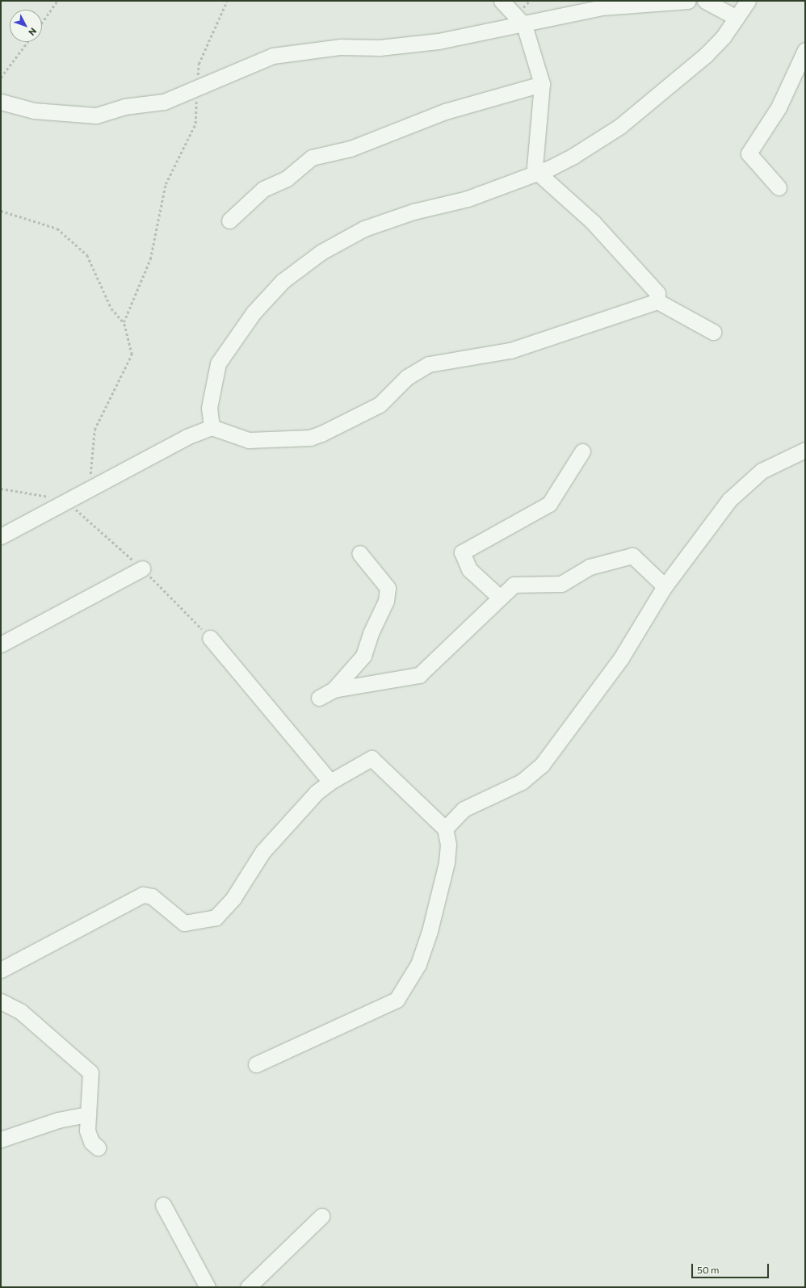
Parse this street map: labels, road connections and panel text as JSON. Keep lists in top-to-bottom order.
{
  "scale_bar": "50 m",
  "north": "bottom right"
}
